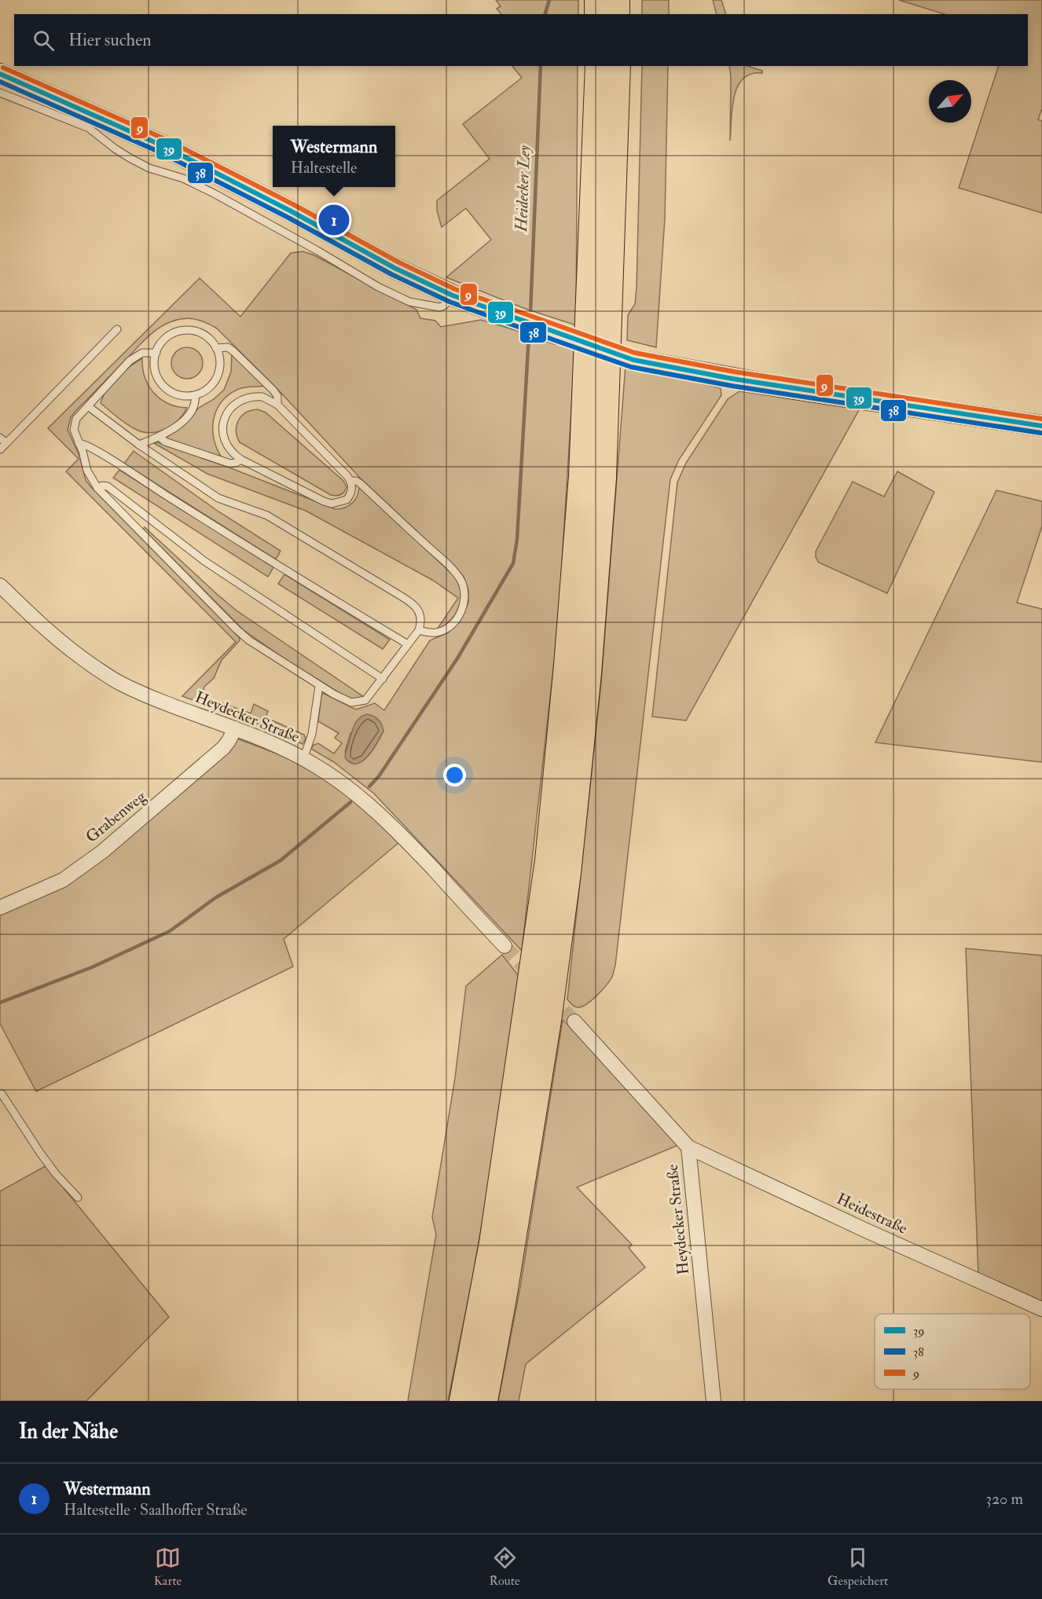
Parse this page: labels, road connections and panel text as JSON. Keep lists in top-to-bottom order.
{
  "streets": {
    "street": ["Heydecker Straße", "Grabenweg", "Heidestraße"]
  },
  "crossings": [
    ["Heydecker Straße", "Grabenweg"],
    ["Heydecker Straße", "Heidestraße"]
  ],
  "water": ["Heidecker Ley"],
  "lines": ["transit line 9", "transit line 39", "transit line 38"],
  "legend": ["39", "38", "9"],
  "north": "top right",
  "page": {
    "search": "Hier suchen",
    "popup": ["Westermann", "Haltestelle"],
    "pins": "1",
    "heading": "In der Nähe",
    "list": [
      {
        "mark": "1",
        "name": "Westermann",
        "note": "Haltestelle · Saalhoffer Straße",
        "value": "320 m"
      }
    ],
    "nav": ["Karte", "Route", "Gespeichert"]
  }
}
